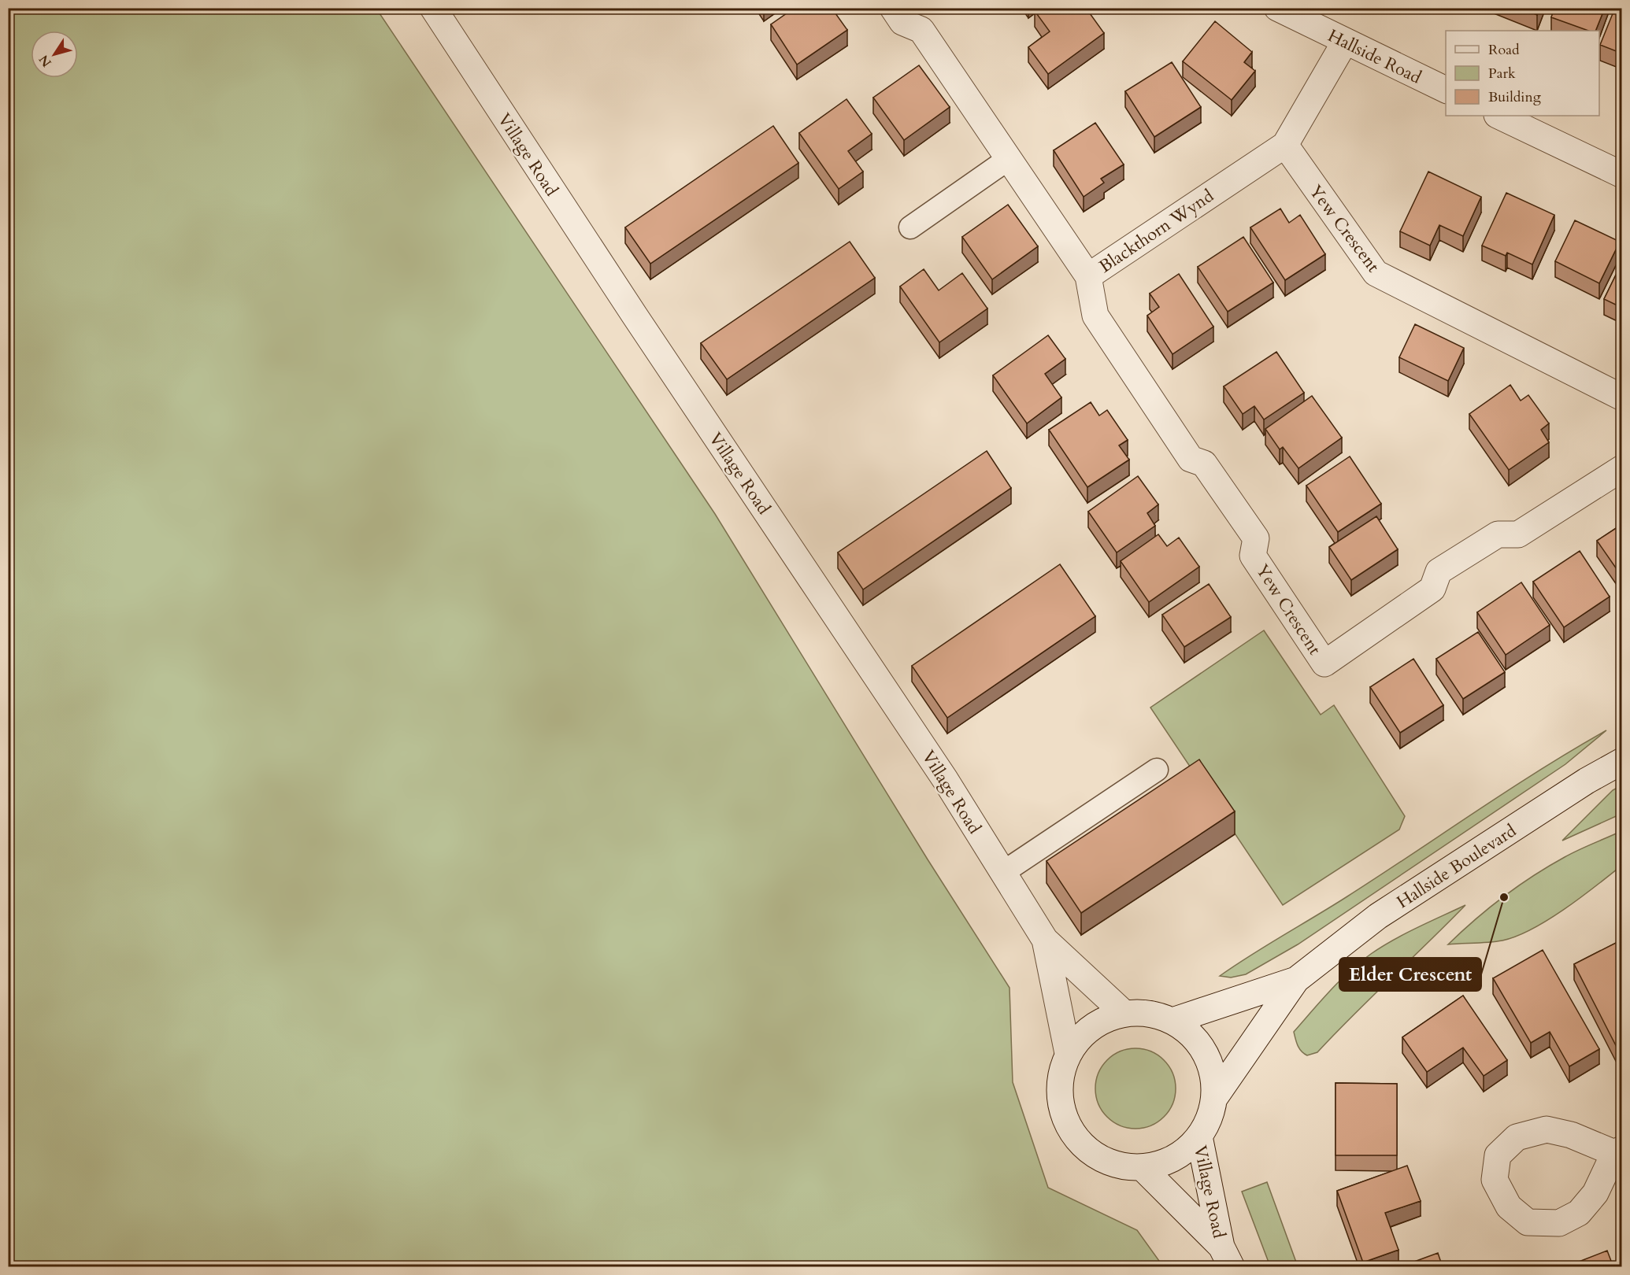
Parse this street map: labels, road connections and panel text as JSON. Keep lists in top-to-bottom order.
{
  "streets": {
    "street": [
      "Hallside Road",
      "Village Road",
      "Yew Crescent",
      "Blackthorn Wynd",
      "Hallside Boulevard"
    ]
  },
  "crossings": [
    ["Hallside Road", "Blackthorn Wynd"],
    ["Village Road", "Hallside Boulevard"],
    ["Yew Crescent", "Blackthorn Wynd"]
  ],
  "places": ["Elder Crescent"],
  "legend": ["Road", "Park", "Building"],
  "north": "bottom left"
}
